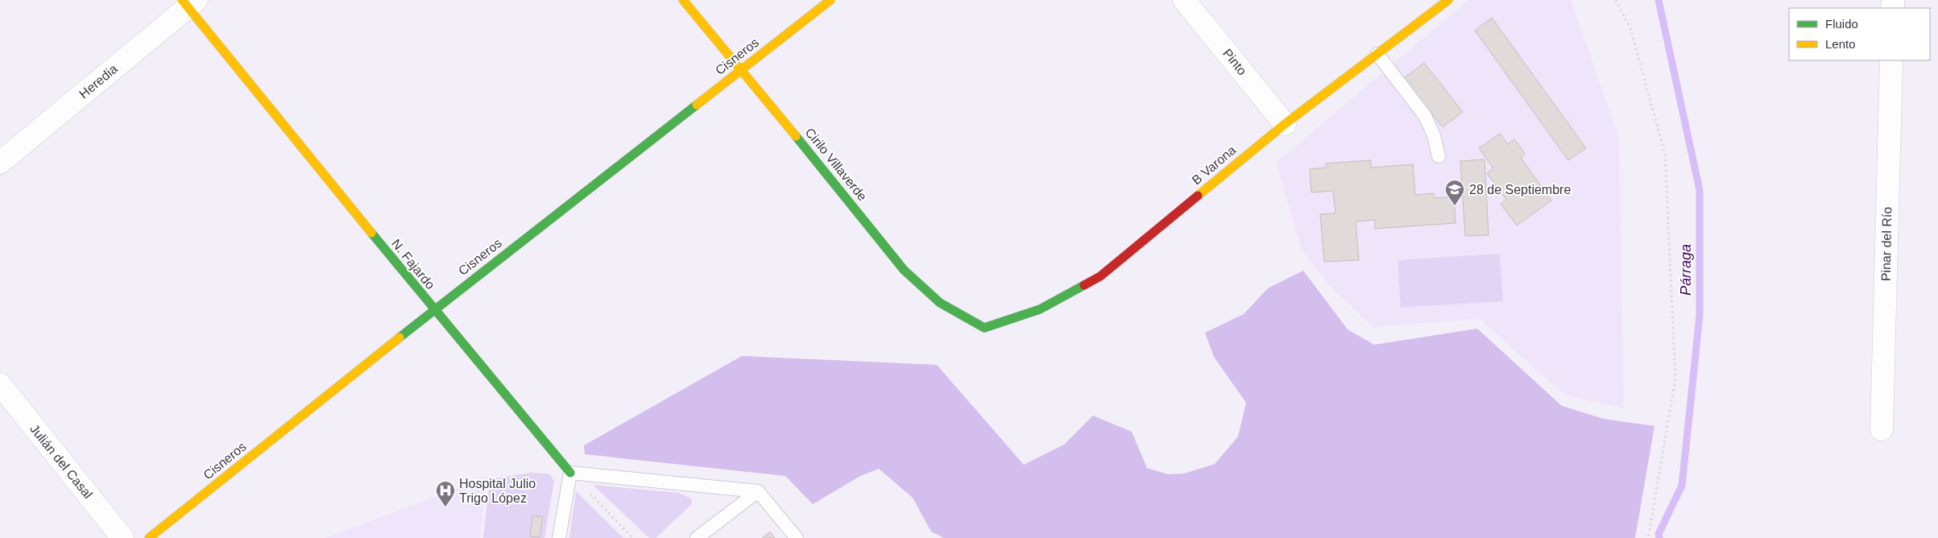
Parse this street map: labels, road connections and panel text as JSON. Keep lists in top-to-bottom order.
{
  "streets": {
    "street": [
      "Cisneros",
      "Pinto",
      "Heredia",
      "Cirilo Villaverde",
      "B Varona",
      "Pinar del Río",
      "N. Fajardo",
      "Julián del Casal"
    ]
  },
  "crossings": [
    ["Cisneros", "Cirilo Villaverde"],
    ["Cisneros", "N. Fajardo"],
    ["Pinto", "B Varona"],
    ["Heredia", "N. Fajardo"],
    ["Cirilo Villaverde", "B Varona"]
  ],
  "water": ["Párraga"],
  "places": {
    "school or university": ["28 de Septiembre"],
    "hospital": ["Hospital Julio Trigo López"]
  },
  "legend": ["Fluido", "Lento"]
}
